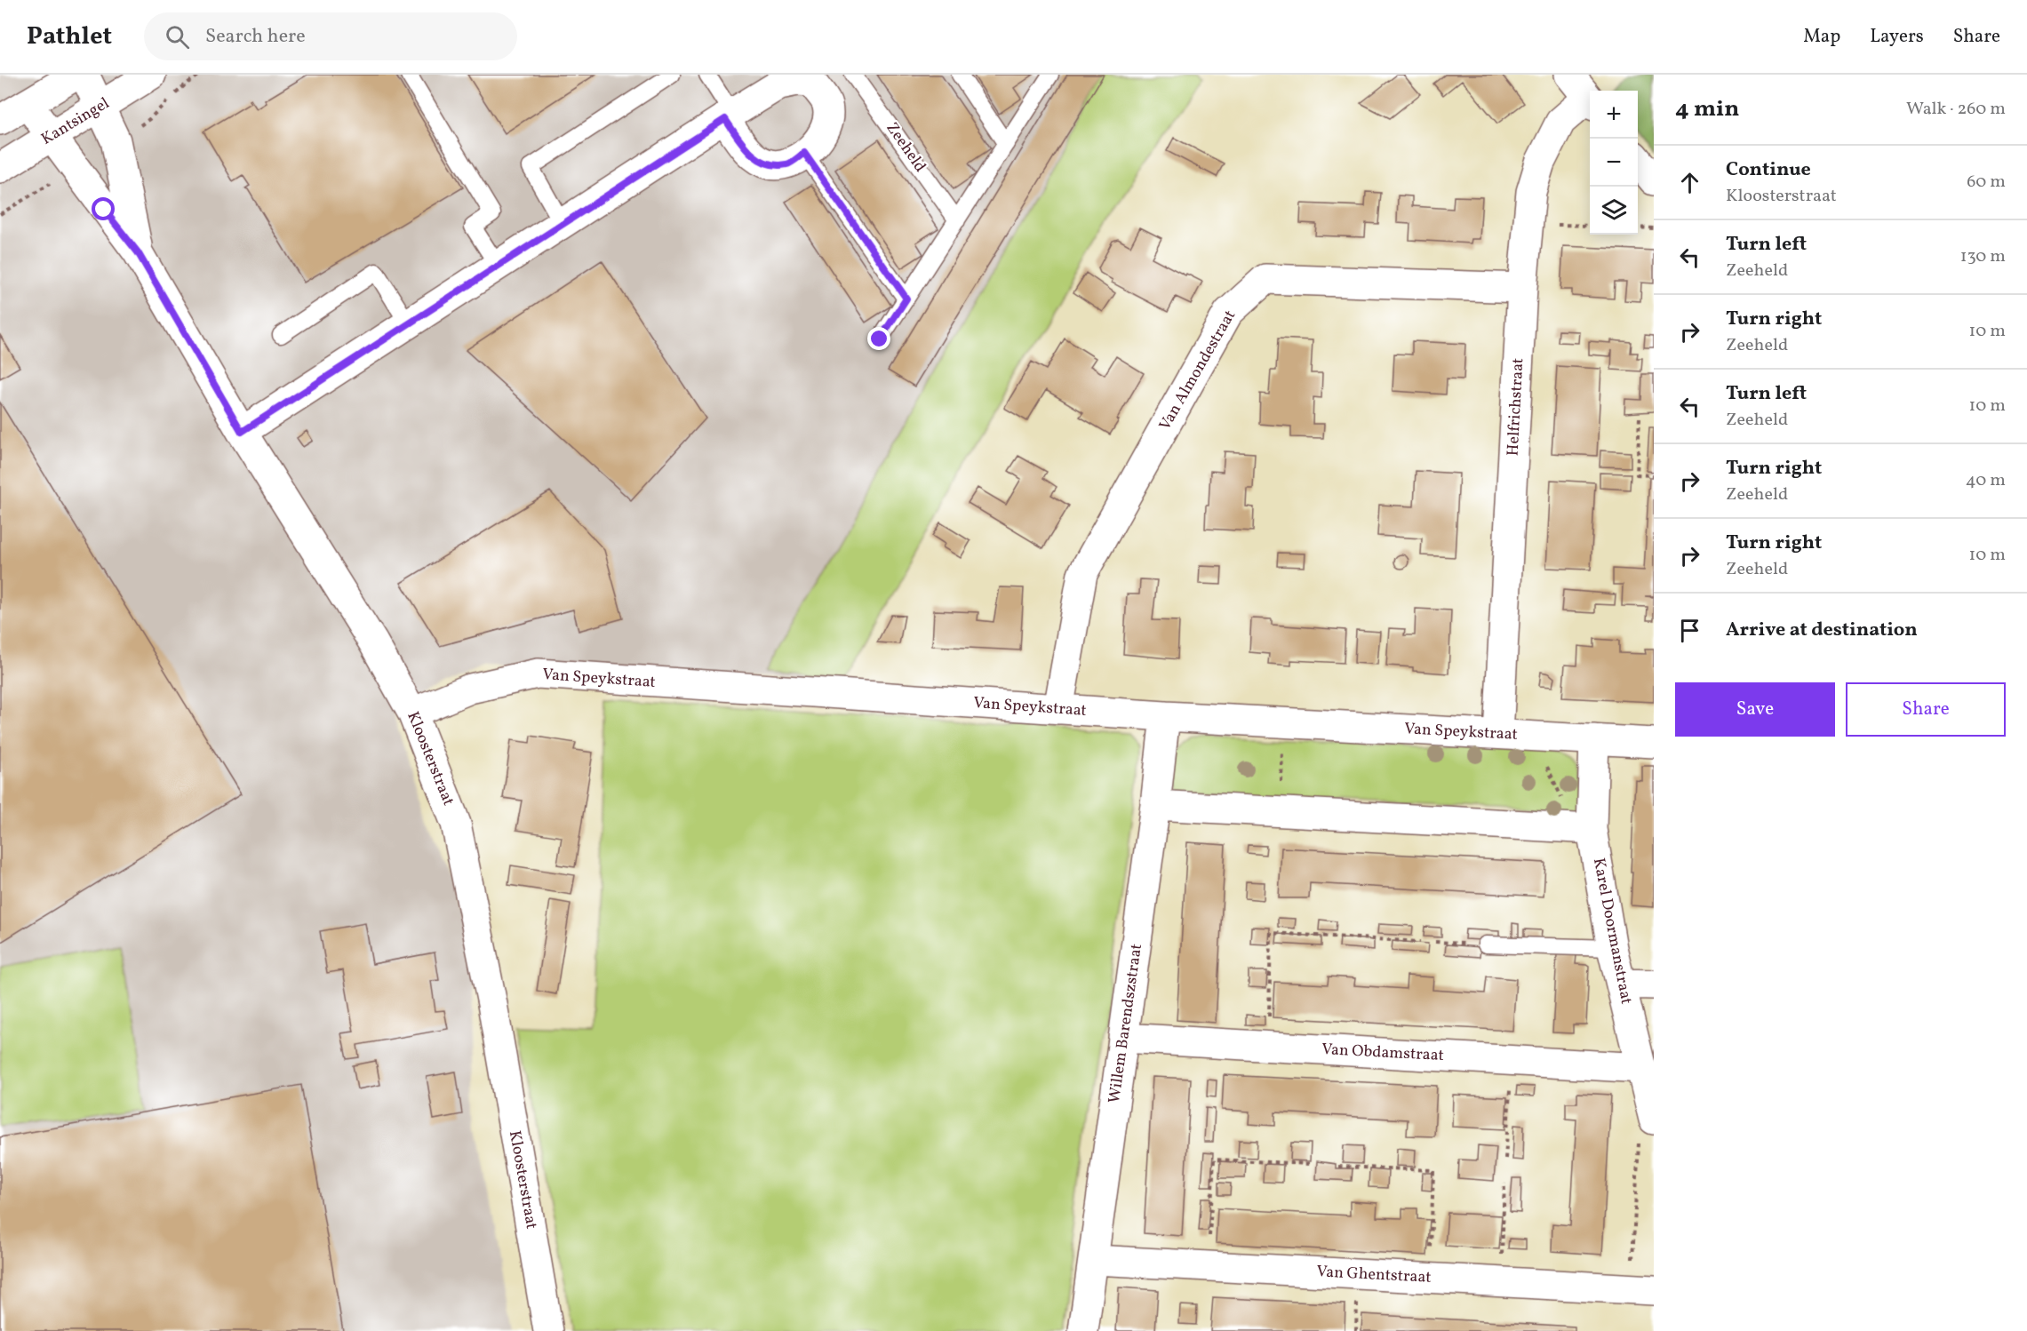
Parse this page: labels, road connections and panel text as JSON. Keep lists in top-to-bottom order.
{
  "streets": {
    "street": [
      "Kantsingel",
      "Van Almondestraat",
      "Helfrichstraat",
      "Van Speykstraat",
      "Kloosterstraat",
      "Karel Doormanstraat",
      "Willem Barendszstraat",
      "Van Obdamstraat",
      "Van Ghentstraat"
    ],
    "lane": ["Zeeheld"]
  },
  "crossings": [
    ["Kantsingel", "Kloosterstraat"],
    ["Van Almondestraat", "Helfrichstraat"],
    ["Van Almondestraat", "Van Speykstraat"],
    ["Helfrichstraat", "Van Speykstraat"],
    ["Van Speykstraat", "Kloosterstraat"],
    ["Van Speykstraat", "Karel Doormanstraat"],
    ["Van Speykstraat", "Willem Barendszstraat"],
    ["Karel Doormanstraat", "Van Obdamstraat"],
    ["Willem Barendszstraat", "Van Obdamstraat"],
    ["Willem Barendszstraat", "Van Ghentstraat"]
  ],
  "page": {
    "header": "Pathlet",
    "search": "Search here",
    "nav": ["Map", "Layers", "Share"],
    "heading": ["4 min", "Walk · 260 m"],
    "map_buttons": ["+", "−"],
    "list": [
      ["Continue", "Kloosterstraat", "60 m"],
      ["Turn left", "Zeeheld", "130 m"],
      ["Turn right", "Zeeheld", "10 m"],
      ["Turn left", "Zeeheld", "10 m"],
      ["Turn right", "Zeeheld", "40 m"],
      ["Turn right", "Zeeheld", "10 m"],
      "Arrive at destination"
    ],
    "buttons": ["Save", "Share"]
  }
}
